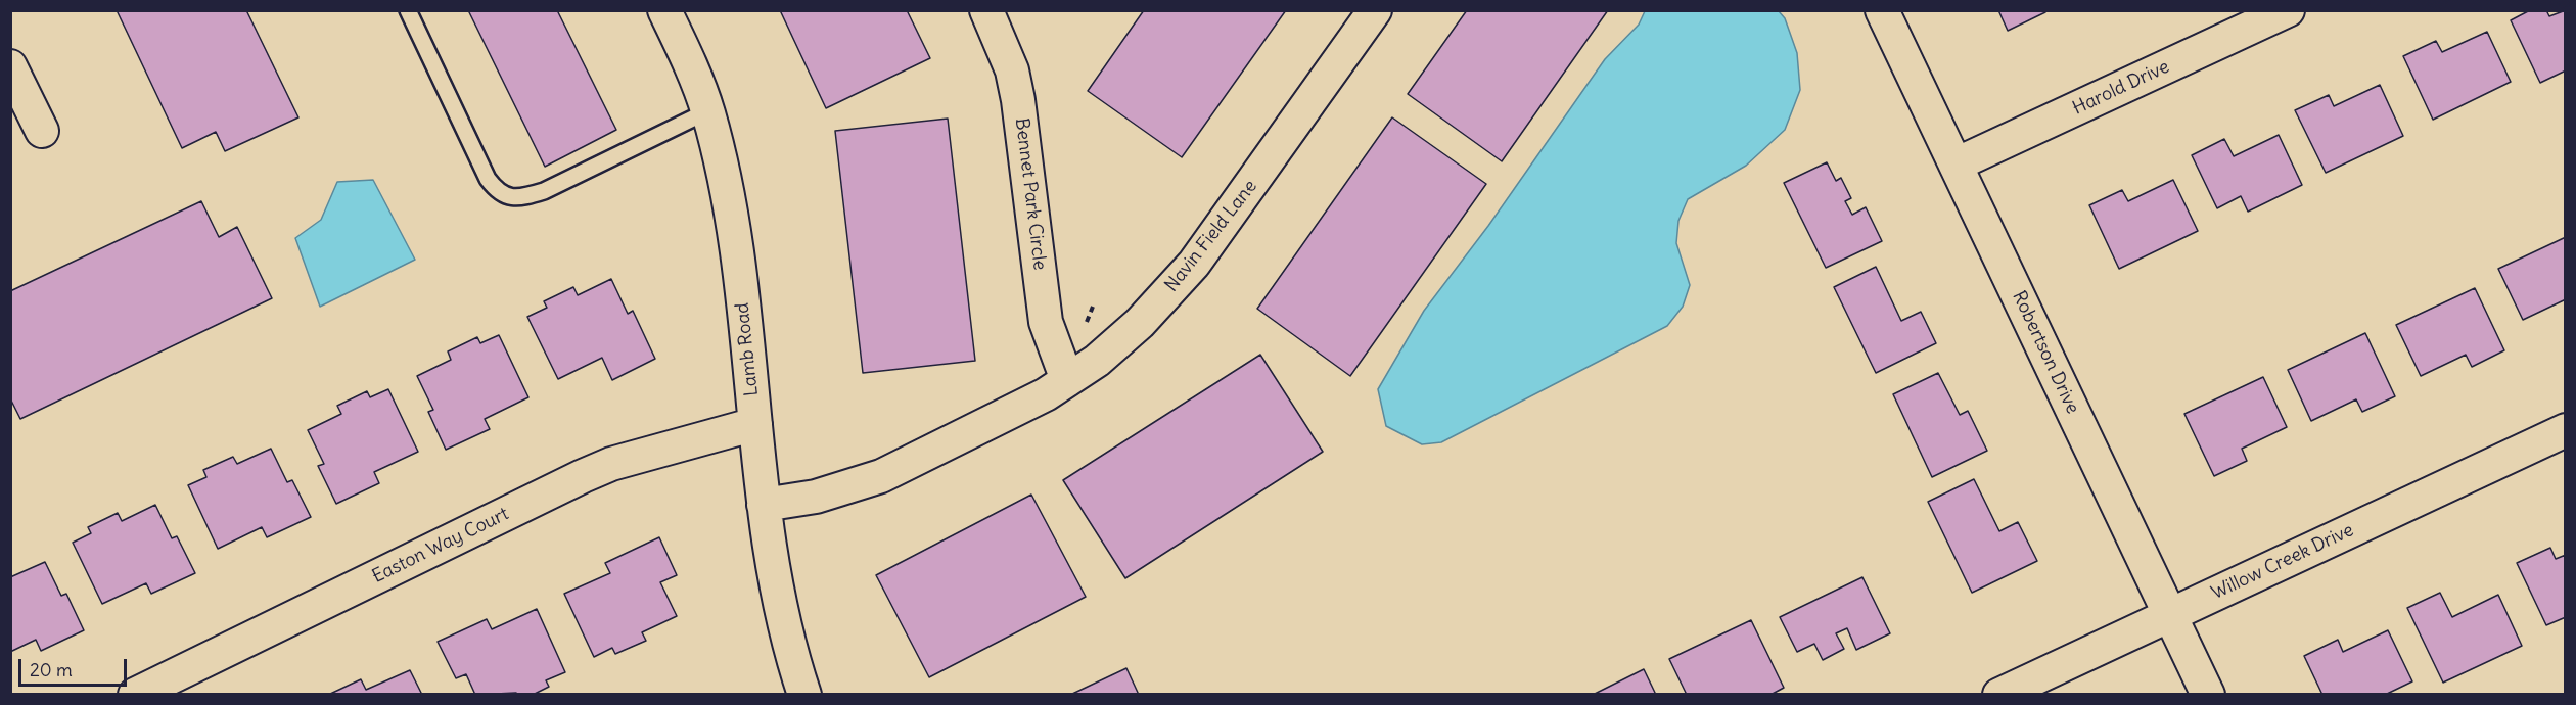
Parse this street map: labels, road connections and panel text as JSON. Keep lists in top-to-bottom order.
{
  "streets": {
    "street": [
      "Harold Drive",
      "Bennet Park Circle",
      "Navin Field Lane",
      "Lamb Road",
      "Robertson Drive",
      "Easton Way Court",
      "Willow Creek Drive"
    ]
  },
  "crossings": [
    ["Harold Drive", "Robertson Drive"],
    ["Bennet Park Circle", "Navin Field Lane"],
    ["Navin Field Lane", "Lamb Road"],
    ["Lamb Road", "Easton Way Court"],
    ["Robertson Drive", "Willow Creek Drive"]
  ],
  "scale_bar": "20 m"
}
